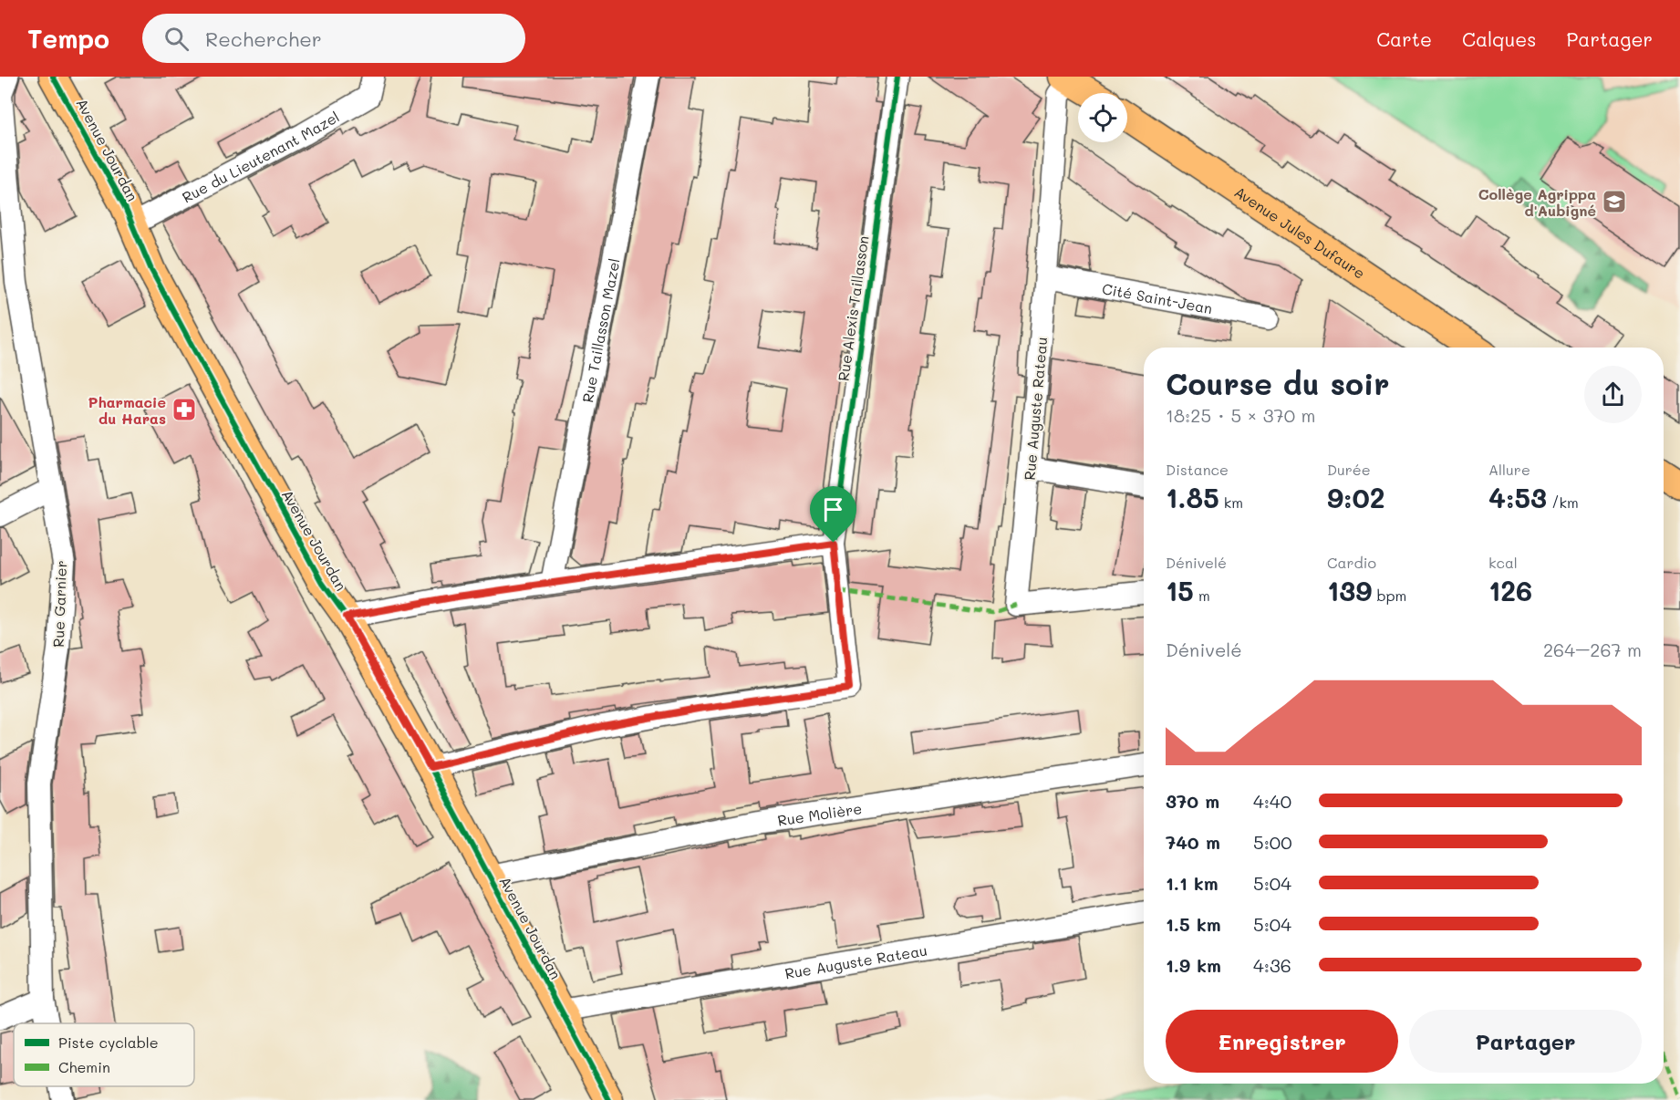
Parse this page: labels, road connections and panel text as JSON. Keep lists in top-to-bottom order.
{
  "streets": {
    "main road": ["Avenue Jourdan", "Avenue Jules Dufaure"],
    "street": [
      "Rue du Lieutenant Mazel",
      "Cité Saint-Jean",
      "Rue Alexis Taillasson",
      "Rue Taillasson Mazel",
      "Rue Auguste Rateau",
      "Rue Garnier",
      "Rue Molière"
    ]
  },
  "crossings": [
    ["Avenue Jourdan", "Rue du Lieutenant Mazel"],
    ["Avenue Jourdan", "Rue Alexis Taillasson"],
    ["Avenue Jourdan", "Rue Auguste Rateau"],
    ["Avenue Jourdan", "Rue Molière"],
    ["Cité Saint-Jean", "Rue Auguste Rateau"]
  ],
  "places": {
    "school or university": ["Collège Agrippa d'Aubigné"],
    "pharmacy": ["Pharmacie du Haras"]
  },
  "legend": ["Piste cyclable", "Chemin"],
  "page": {
    "header": "Tempo",
    "search": "Rechercher",
    "nav": ["Carte", "Calques", "Partager"],
    "heading": ["Course du soir", "18:25 · 5 × 370 m"],
    "stats": [
      ["Distance", "1.85 km"],
      ["Durée", "9:02"],
      ["Allure", "4:53 /km"],
      ["Dénivelé", "15 m"],
      ["Cardio", "139 bpm"],
      ["kcal", "126"]
    ],
    "chart": ["Dénivelé", "264–267 m"],
    "list": [
      {
        "name": "370 m",
        "note": "4:40"
      },
      {
        "name": "740 m",
        "note": "5:00"
      },
      {
        "name": "1.1 km",
        "note": "5:04"
      },
      {
        "name": "1.5 km",
        "note": "5:04"
      },
      {
        "name": "1.9 km",
        "note": "4:36"
      }
    ],
    "buttons": ["Enregistrer", "Partager"]
  }
}
